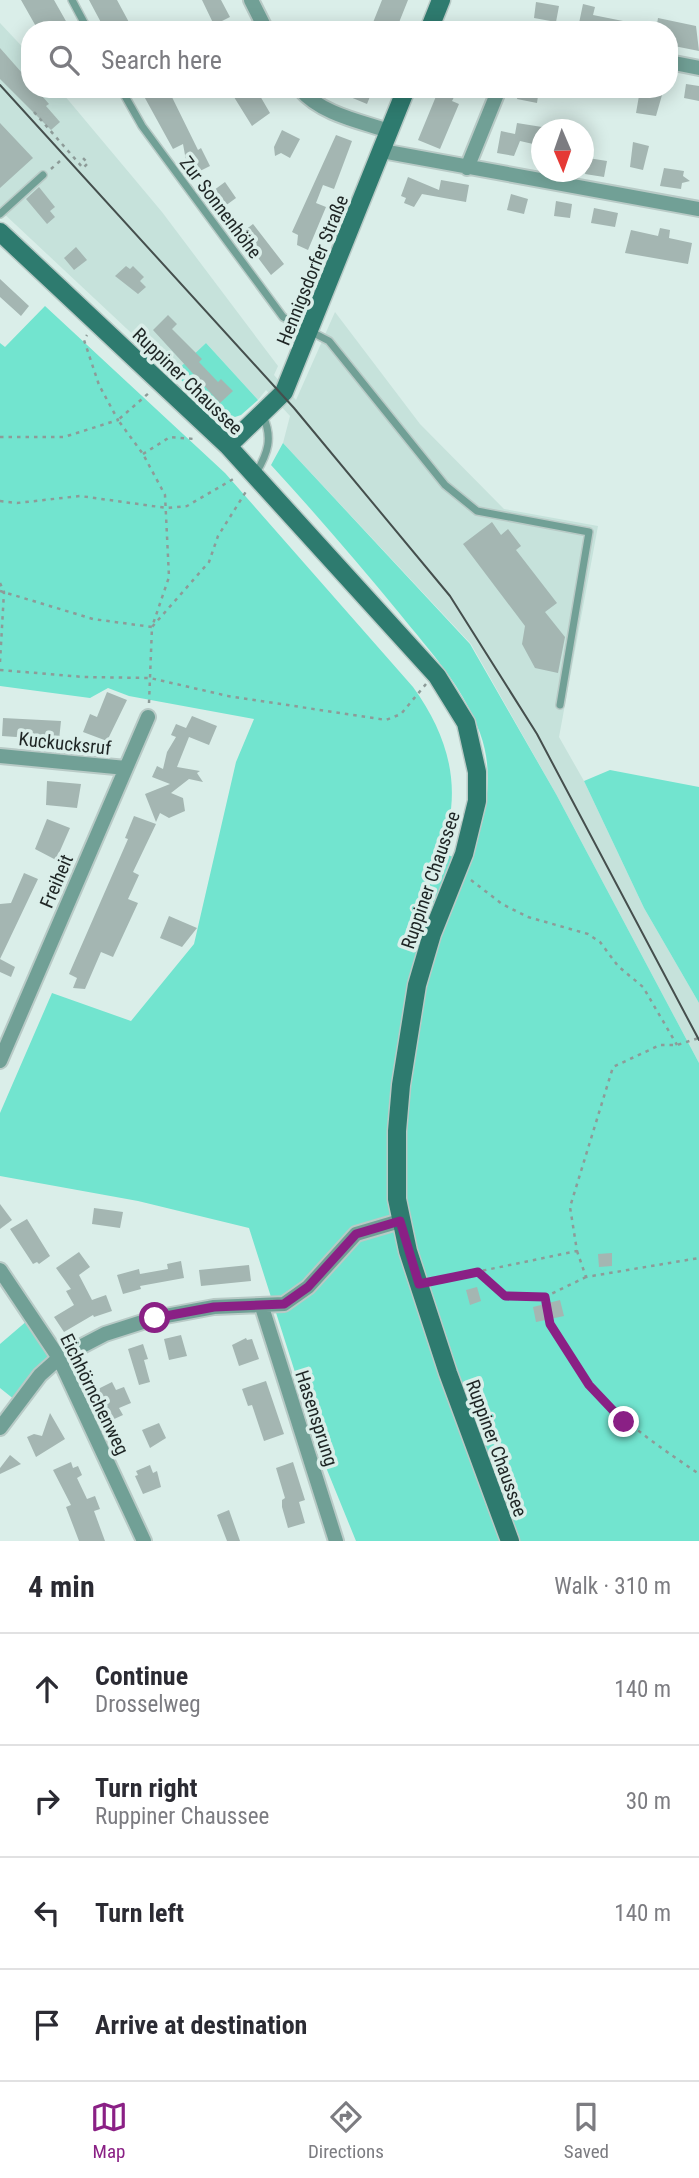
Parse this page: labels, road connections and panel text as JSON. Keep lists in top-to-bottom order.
{
  "streets": {
    "main road": ["Hennigsdorfer Straße", "Ruppiner Chaussee"],
    "street": [
      "Kuckucksruf",
      "Freiheit",
      "Eichhörnchenweg",
      "Hasensprung"
    ],
    "lane": ["Zur Sonnenhöhe"]
  },
  "crossings": [
    ["Zur Sonnenhöhe", "Hennigsdorfer Straße"],
    ["Hennigsdorfer Straße", "Ruppiner Chaussee"],
    ["Kuckucksruf", "Freiheit"]
  ],
  "north": "bottom",
  "page": {
    "search": "Search here",
    "heading": ["4 min", "Walk · 310 m"],
    "list": [
      ["Continue", "Drosselweg", "140 m"],
      ["Turn right", "Ruppiner Chaussee", "30 m"],
      ["Turn left", "140 m"],
      "Arrive at destination"
    ],
    "nav": ["Map", "Directions", "Saved"]
  }
}
